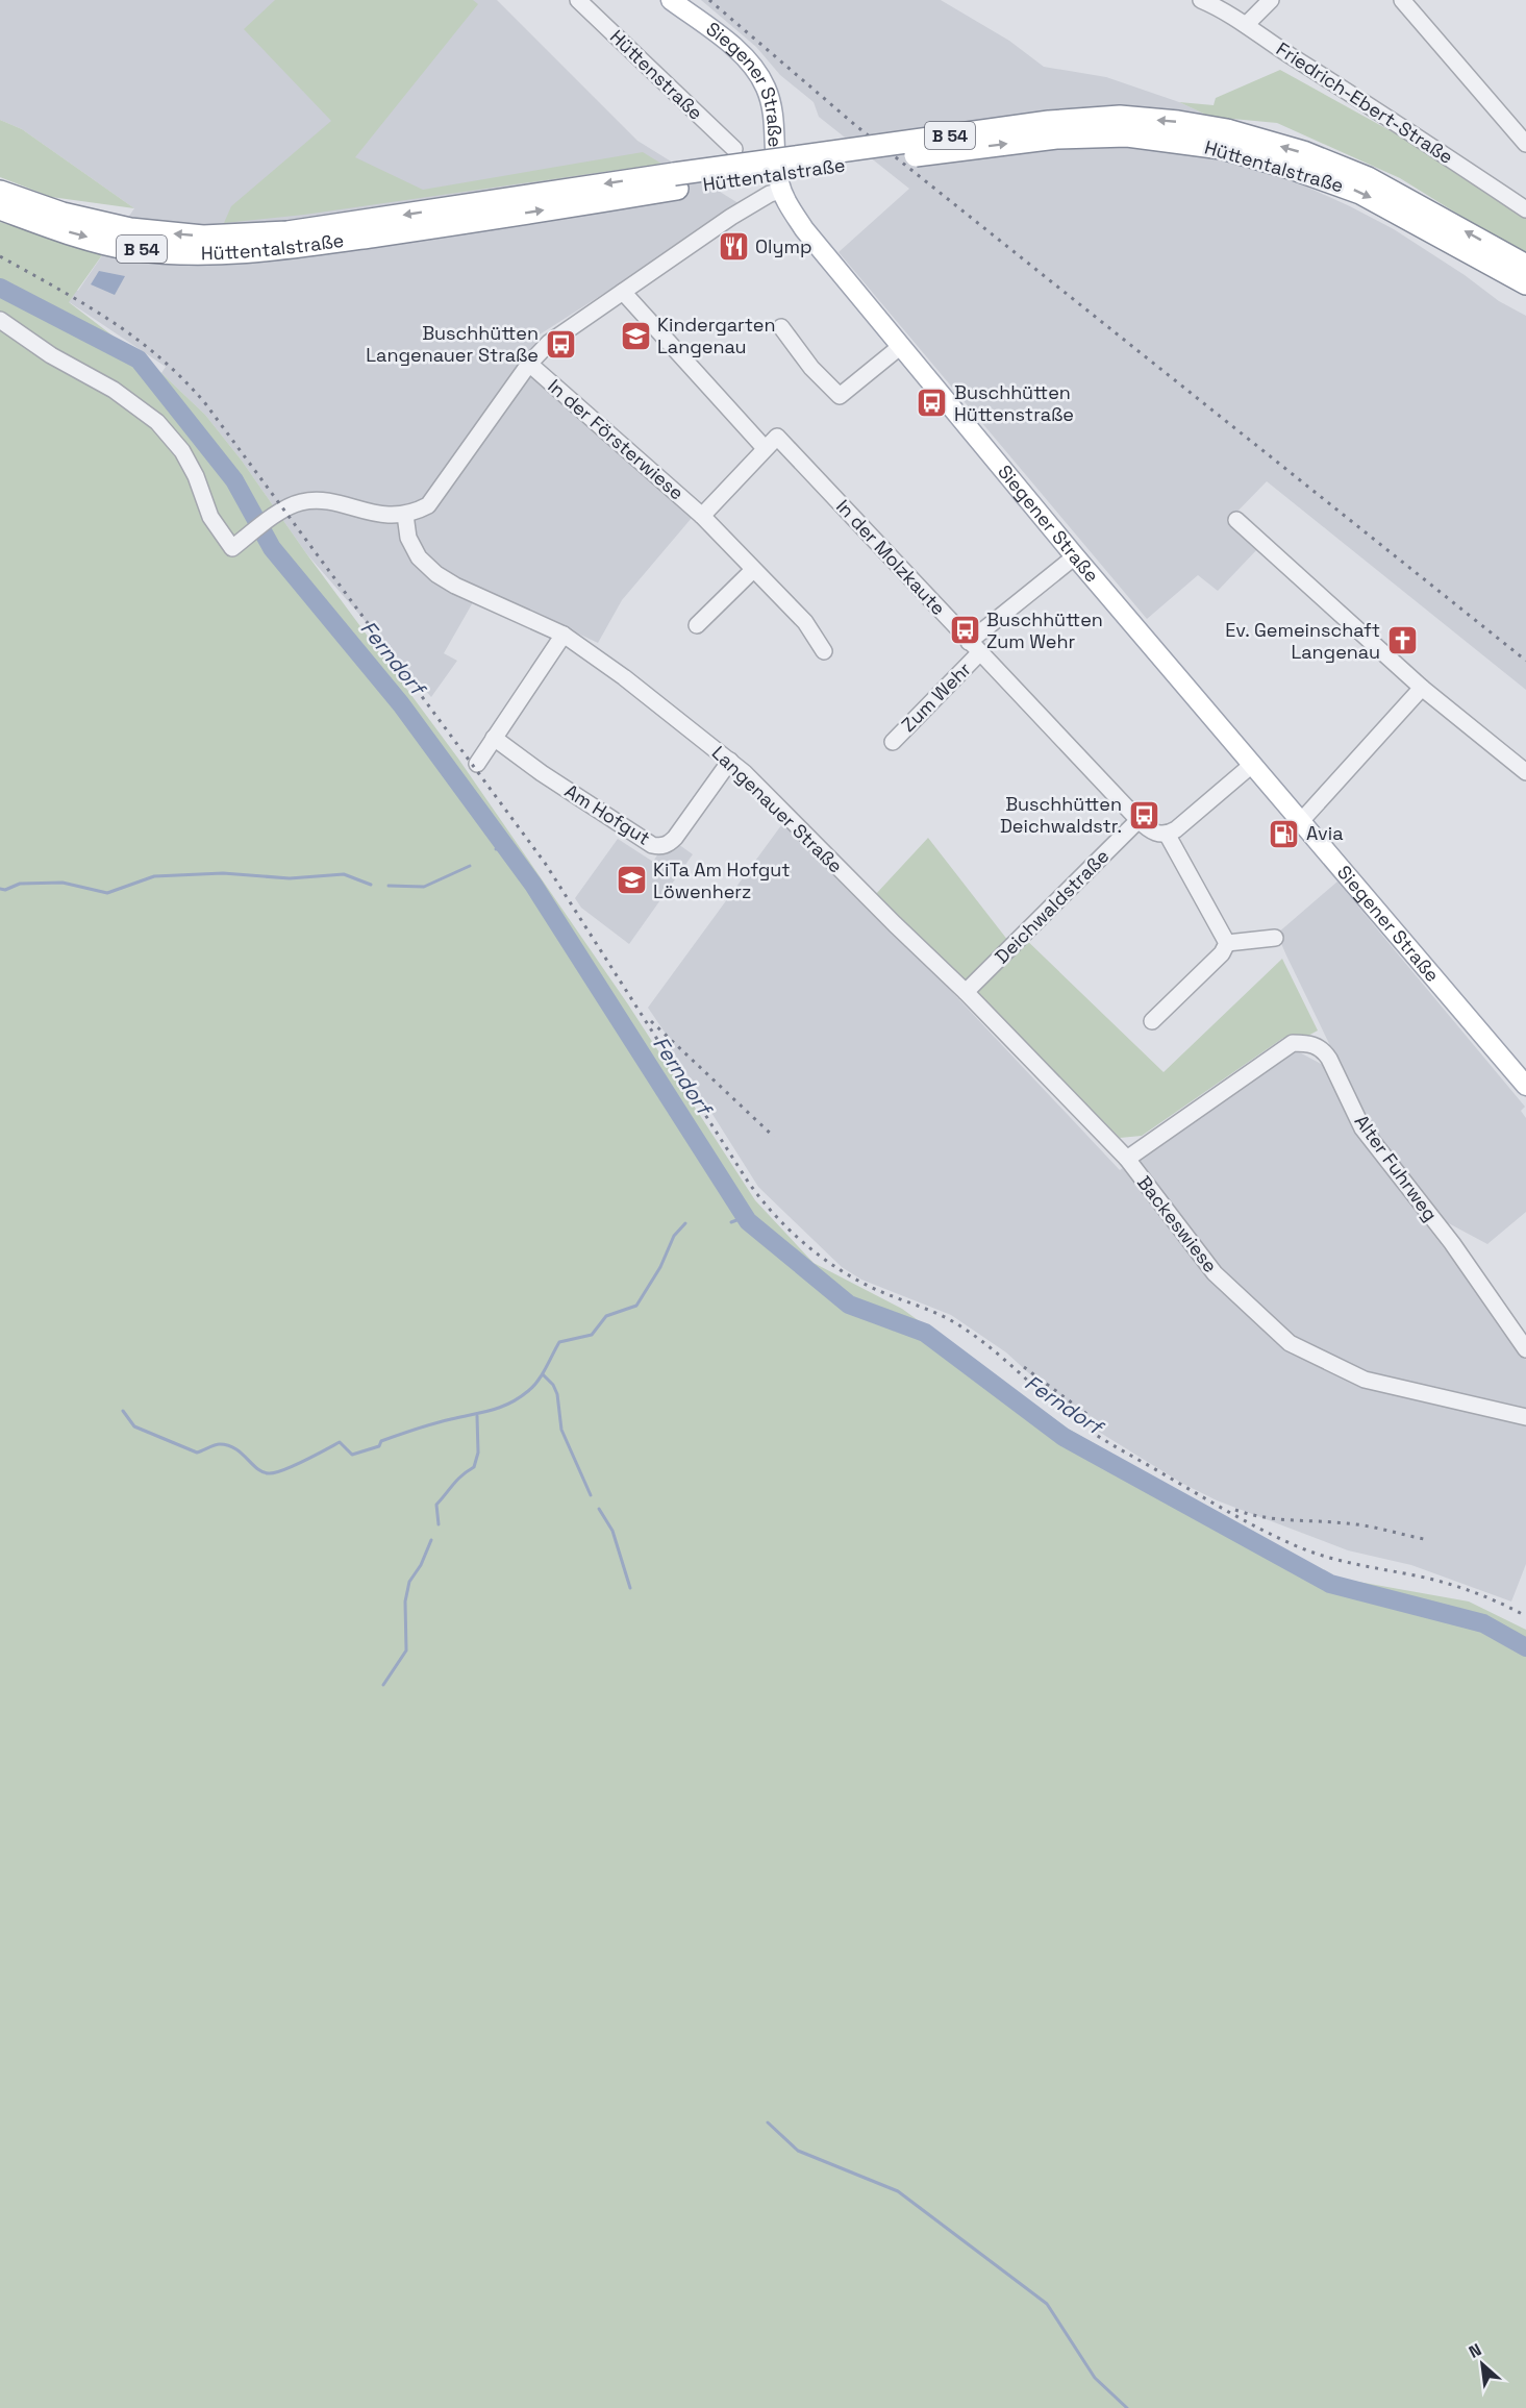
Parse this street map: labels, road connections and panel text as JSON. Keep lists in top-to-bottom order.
{
  "streets": {
    "highway": ["B 54", "Hüttentalstraße"],
    "main road": ["Siegener Straße"],
    "street": [
      "Hüttenstraße",
      "Friedrich-Ebert-Straße",
      "In der Försterwiese",
      "In der Molzkaute",
      "Zum Wehr",
      "Langenauer Straße",
      "Am Hofgut",
      "Deichwaldstraße",
      "Alter Fuhrweg",
      "Backeswiese"
    ]
  },
  "crossings": [
    ["Siegener Straße", "Zum Wehr"],
    ["In der Molzkaute", "Zum Wehr"],
    ["In der Molzkaute", "Deichwaldstraße"],
    ["Langenauer Straße", "Am Hofgut"],
    ["Langenauer Straße", "Backeswiese"],
    ["Deichwaldstraße", "Backeswiese"],
    ["Alter Fuhrweg", "Backeswiese"]
  ],
  "water": ["Ferndorf"],
  "places": {
    "restaurant": ["Olymp"],
    "school or university": ["Kindergarten Langenau", "KiTa Am Hofgut Löwenherz"],
    "bus stop": [
      "Buschhütten Langenauer Straße",
      "Buschhütten Hüttenstraße",
      "Buschhütten Zum Wehr",
      "Buschhütten Deichwaldstr."
    ],
    "church": ["Ev. Gemeinschaft Langenau"],
    "fuel station": ["Avia"]
  },
  "north": "top left"
}
